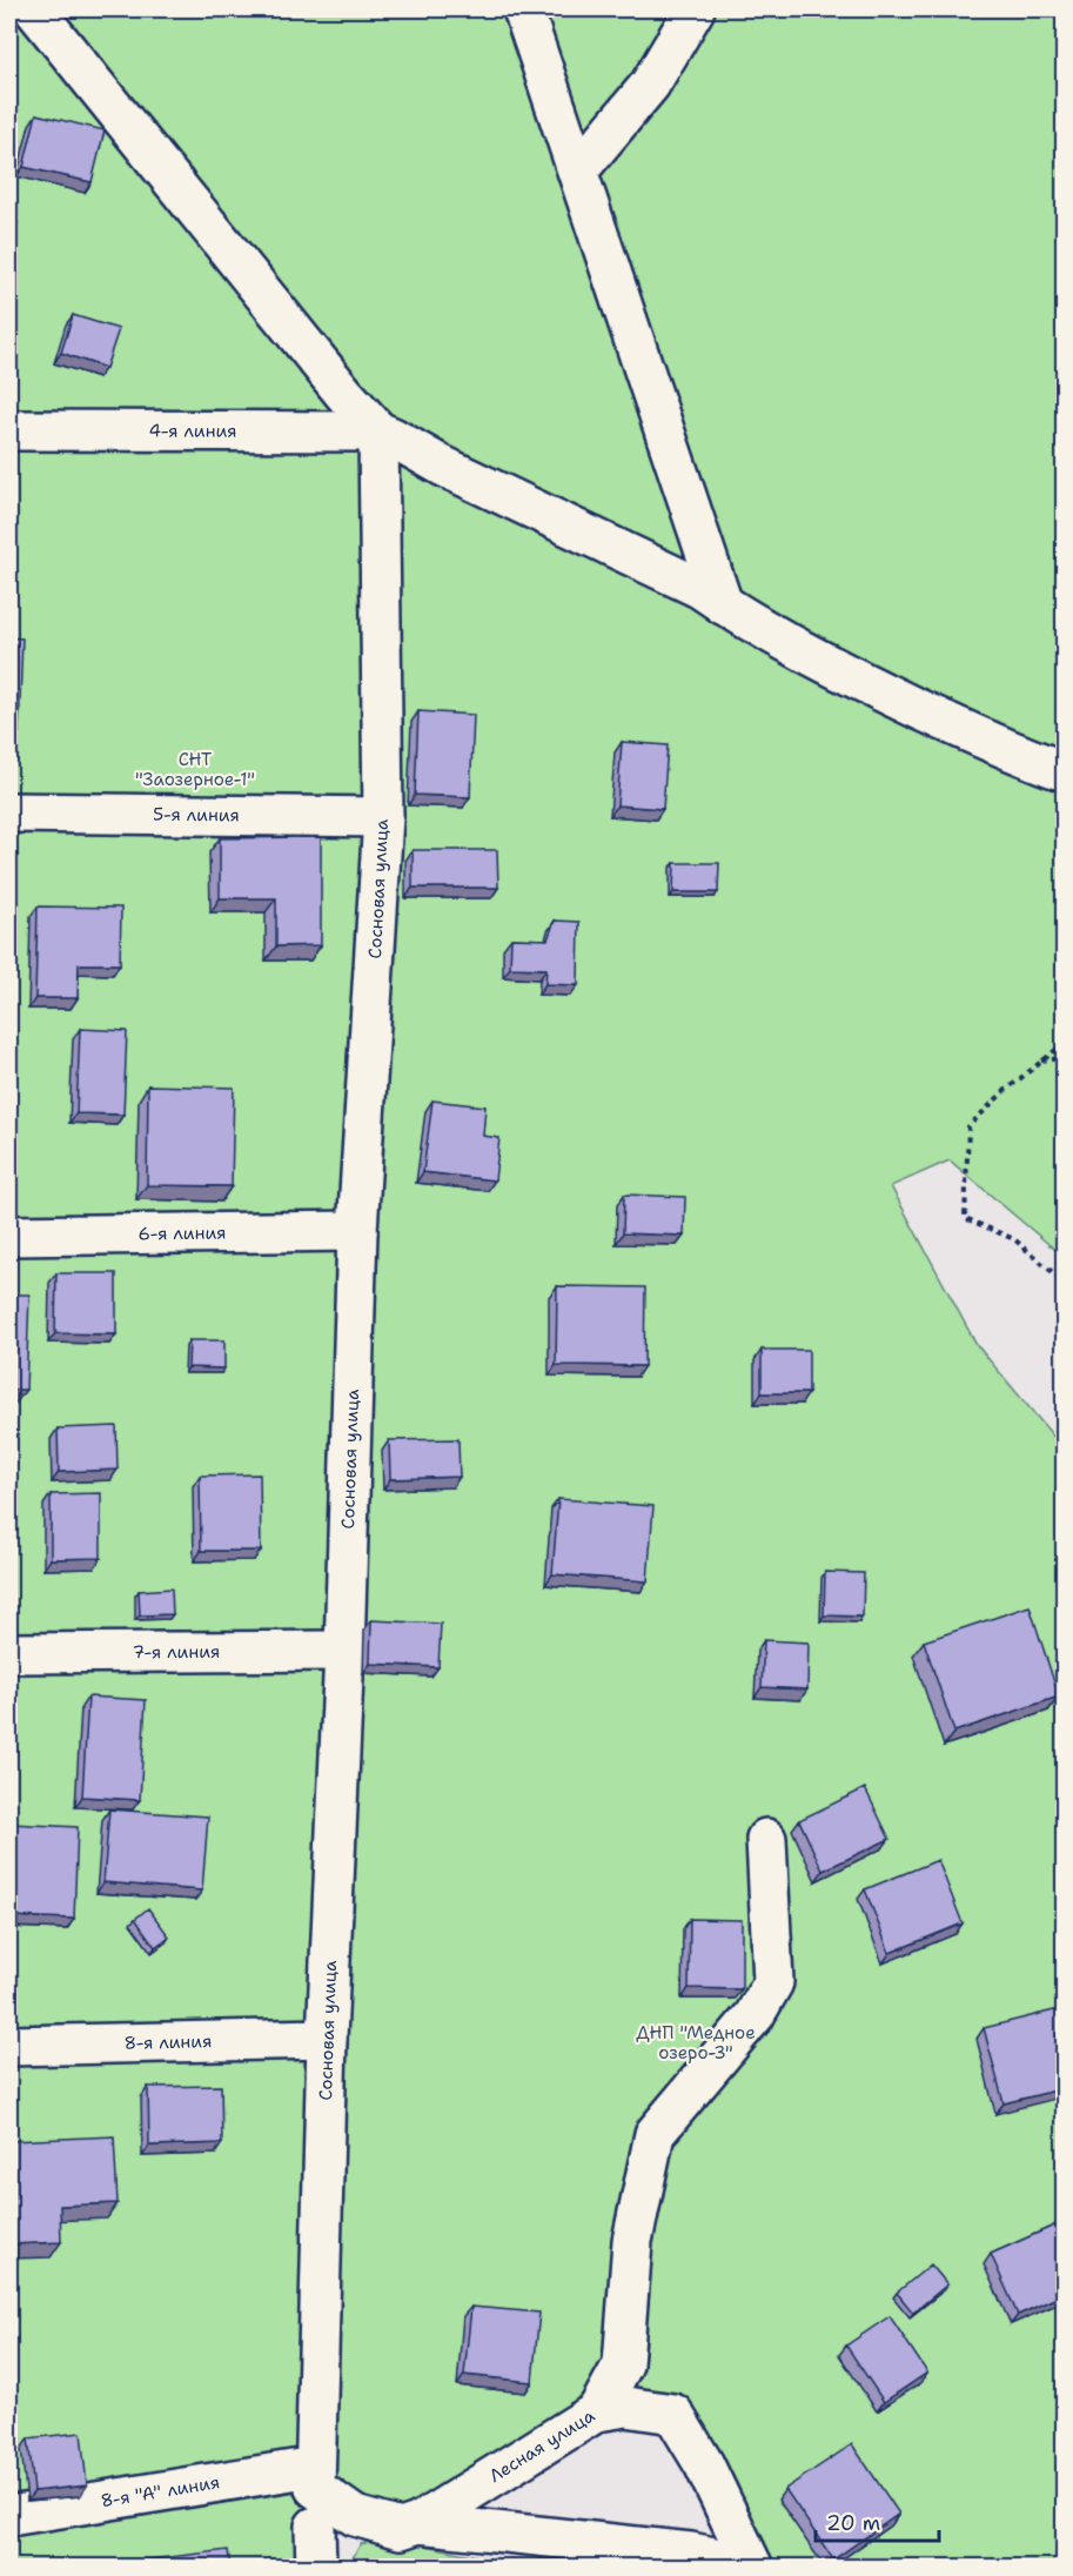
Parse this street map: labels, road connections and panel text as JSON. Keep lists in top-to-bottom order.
{
  "streets": {
    "street": [
      "4-я линия",
      "5-я линия",
      "Сосновая улица",
      "6-я линия",
      "7-я линия",
      "8-я линия",
      "Лесная улица",
      "8-я \"А\" линия"
    ]
  },
  "crossings": [
    ["4-я линия", "Сосновая улица"],
    ["5-я линия", "Сосновая улица"],
    ["Сосновая улица", "6-я линия"],
    ["Сосновая улица", "7-я линия"],
    ["Сосновая улица", "8-я линия"],
    ["Сосновая улица", "8-я \"А\" линия"]
  ],
  "parks": ["СНТ \"Заозерное-1\"", "ДНП \"Медное озеро-3\""],
  "scale_bar": "20 m"
}
